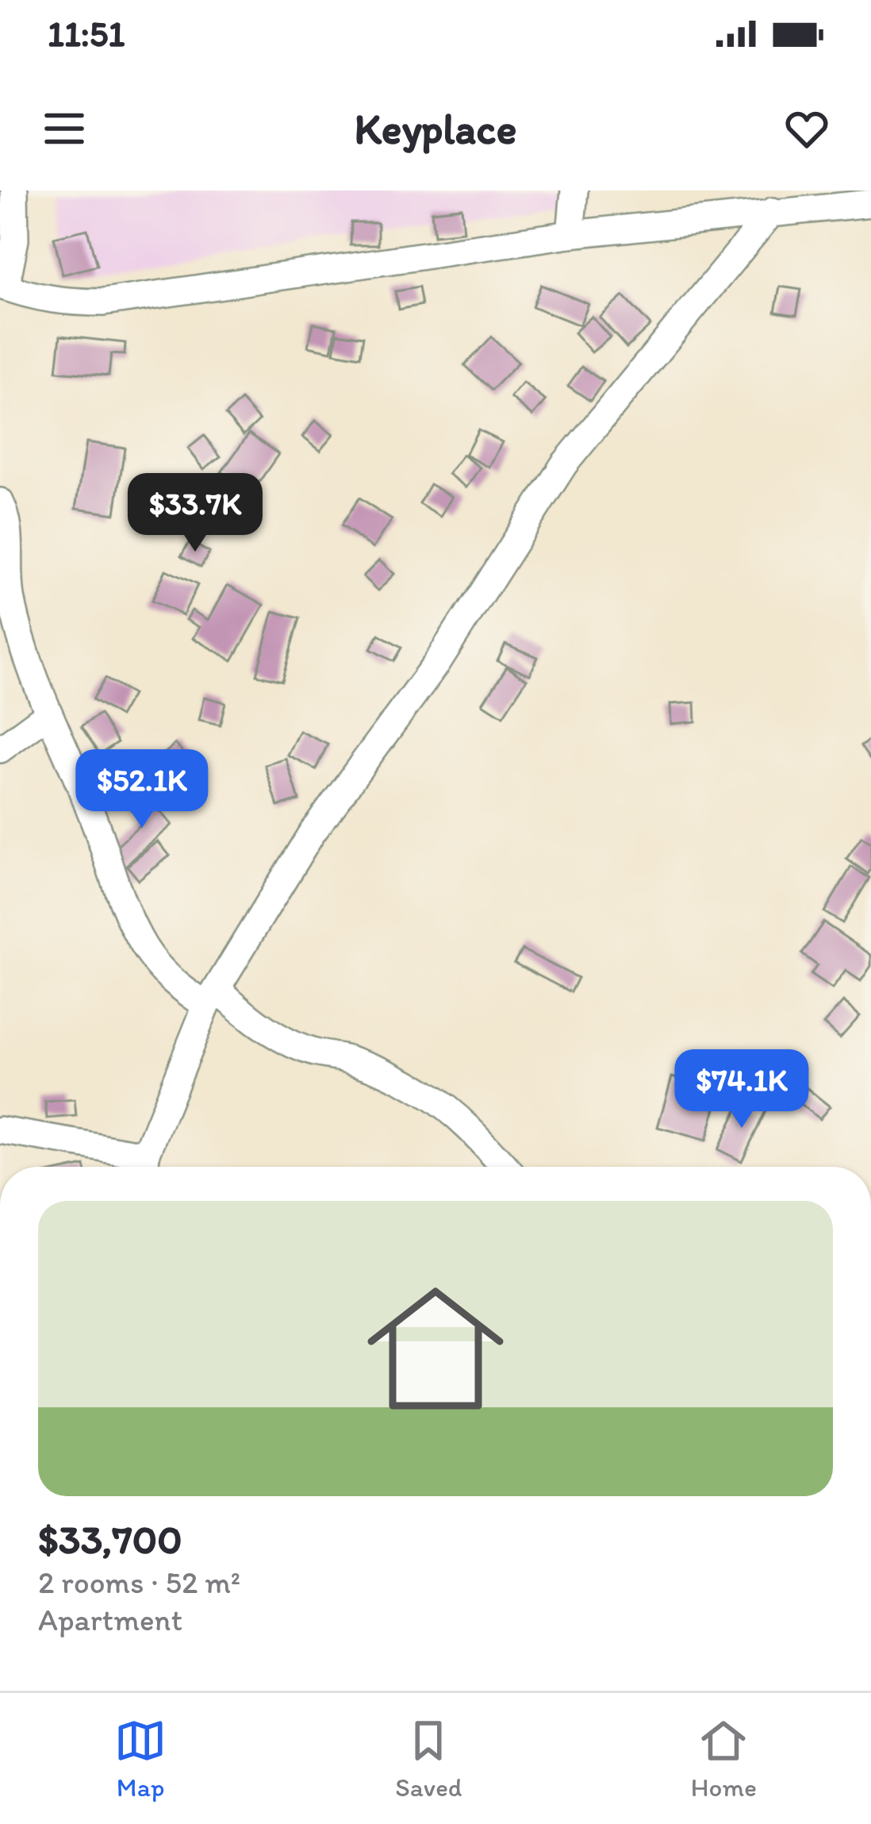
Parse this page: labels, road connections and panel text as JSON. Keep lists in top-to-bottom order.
{
  "page": {
    "status": "11:51",
    "header": "Keyplace",
    "price": ["$33.7K", "$52.1K", "$74.1K"],
    "list": [
      {
        "name": "$33,700",
        "note": "2 rooms · 52 m² · Apartment"
      }
    ],
    "tabs": ["Map", "Saved", "Home"]
  }
}
